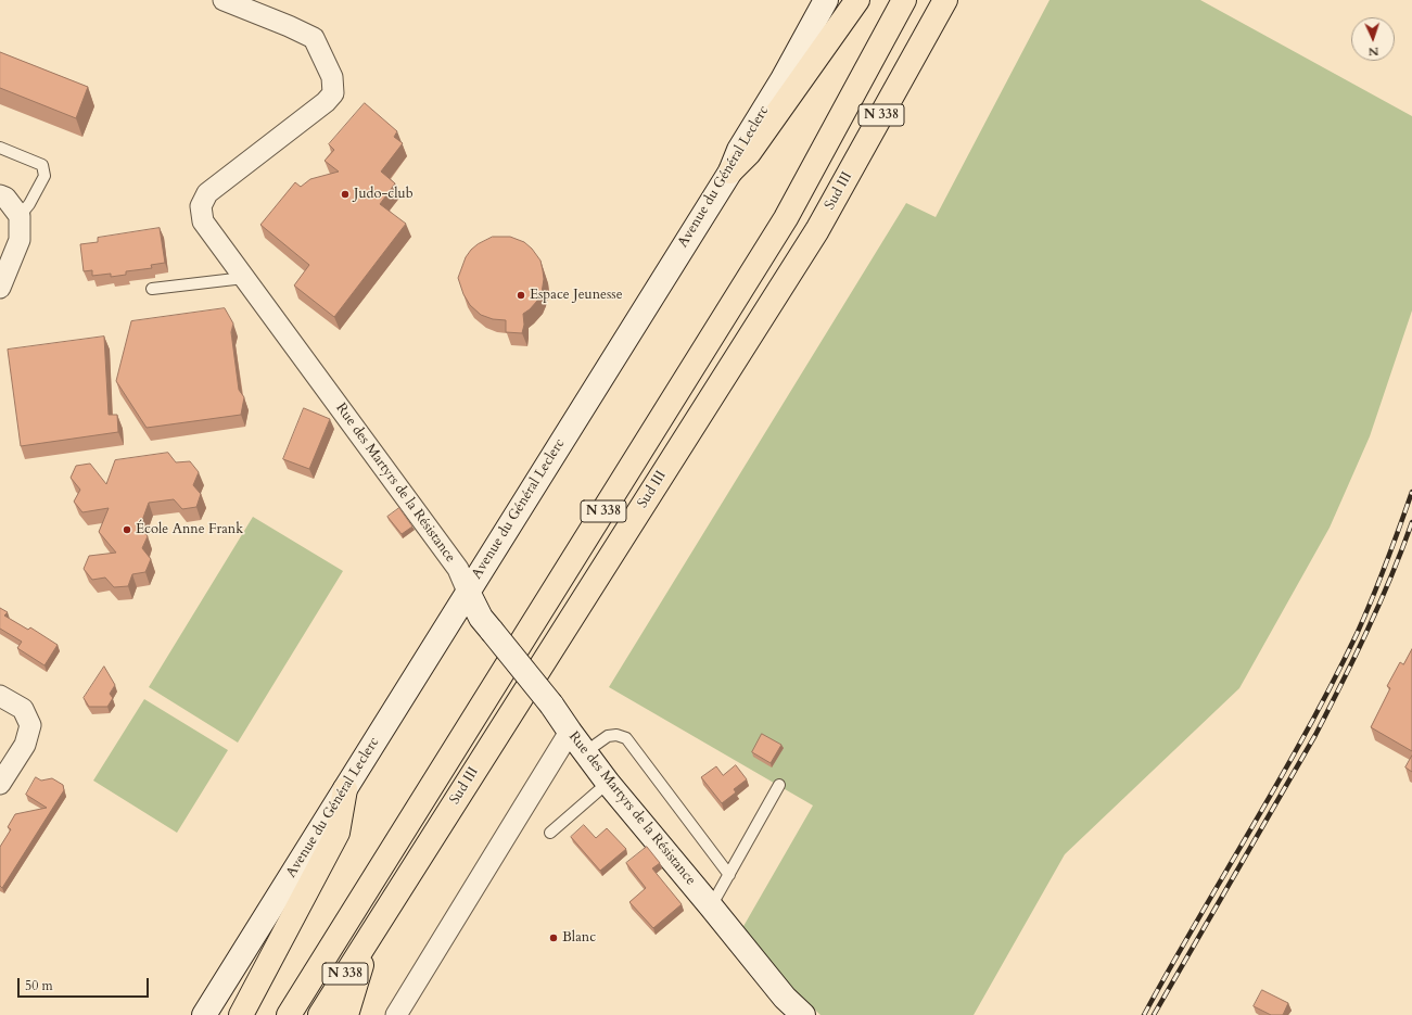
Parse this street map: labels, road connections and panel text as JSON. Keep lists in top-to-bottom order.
{
  "streets": {
    "highway": ["N 338", "Sud III"],
    "street": ["Avenue du Général Leclerc", "Rue des Martyrs de la Résistance"]
  },
  "crossings": [
    ["Avenue du Général Leclerc", "Rue des Martyrs de la Résistance"]
  ],
  "places": [
    "Judo-club",
    "Espace Jeunesse",
    "École Anne Frank",
    "Blanc"
  ],
  "scale_bar": "50 m",
  "north": "bottom"
}
